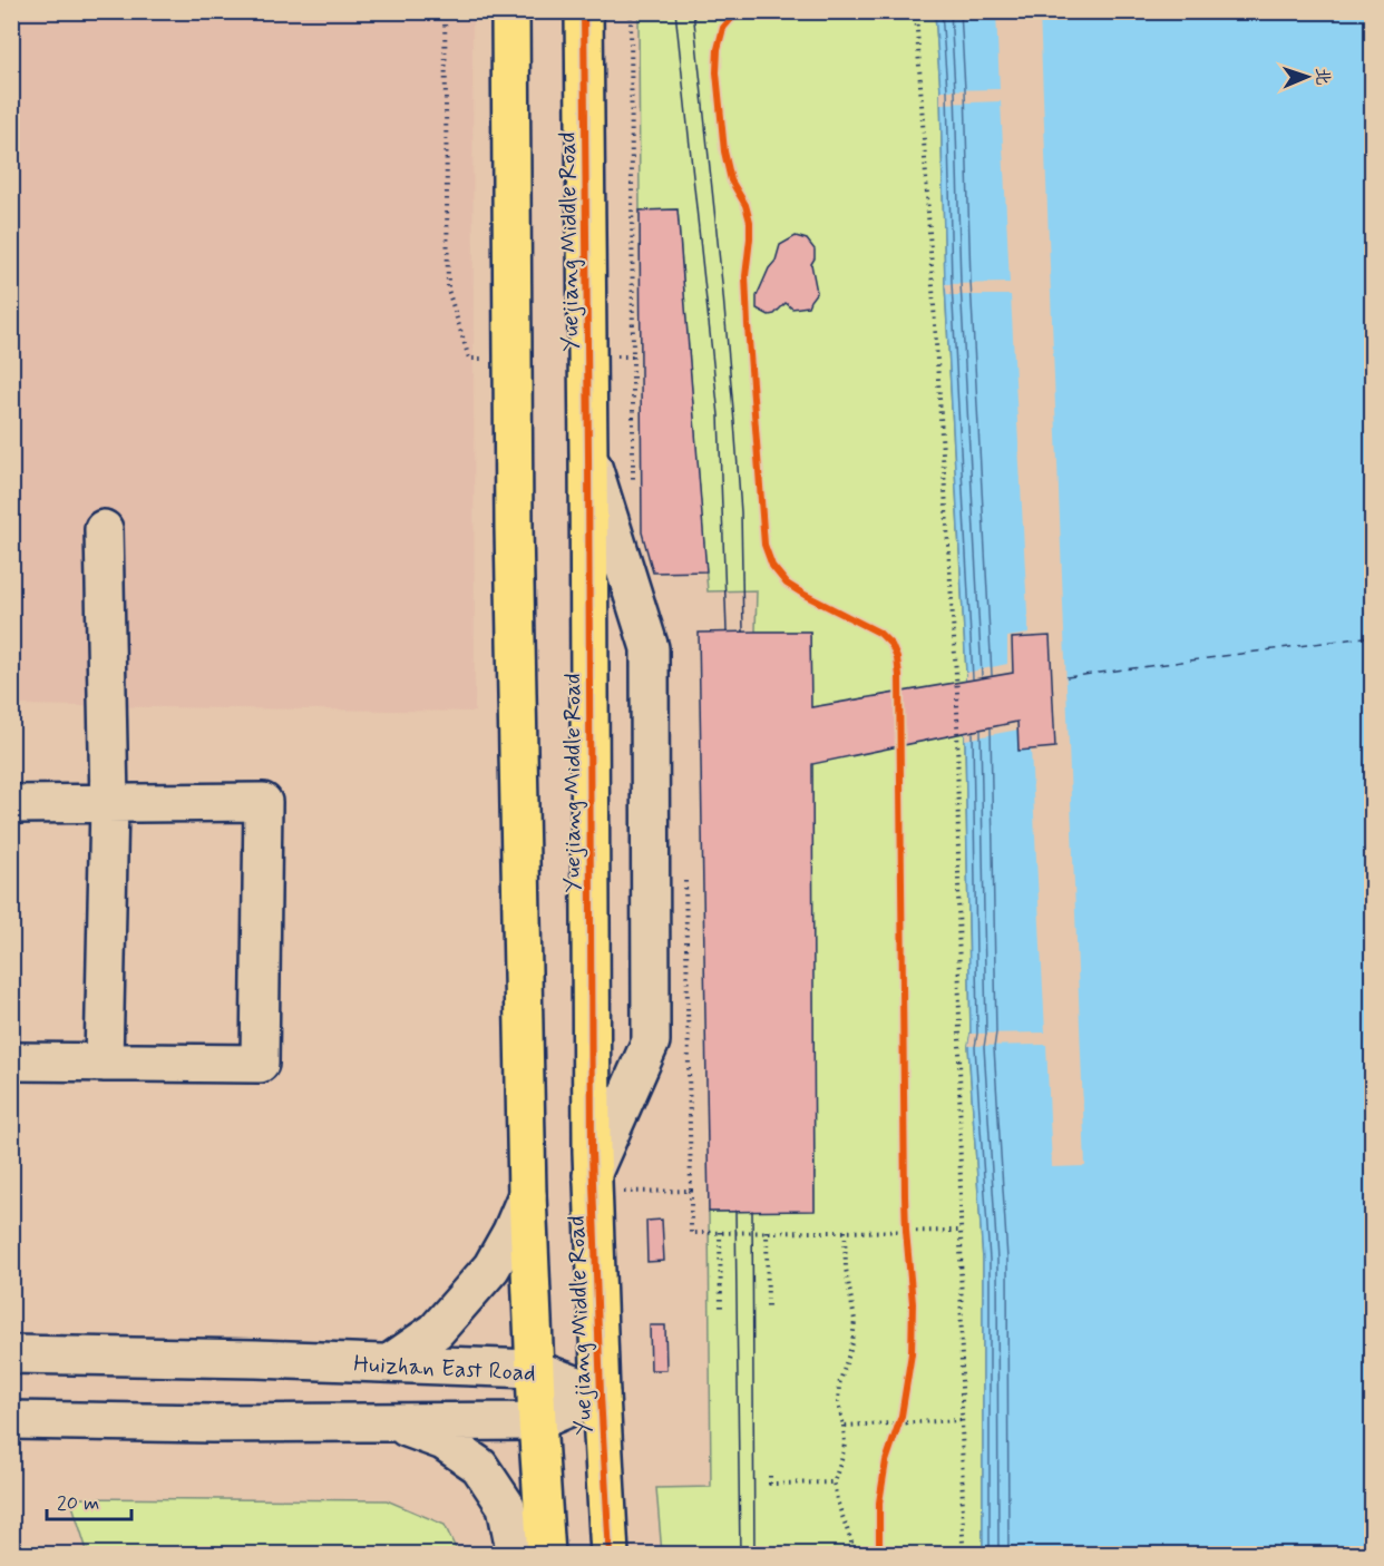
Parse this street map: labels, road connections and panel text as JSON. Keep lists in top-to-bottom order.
{
  "streets": {
    "main road": ["Yuejiang Middle Road"],
    "street": ["Huizhan East Road"]
  },
  "crossings": [
    ["Yuejiang Middle Road", "Huizhan East Road"]
  ],
  "scale_bar": "20 m",
  "north": "right"
}
